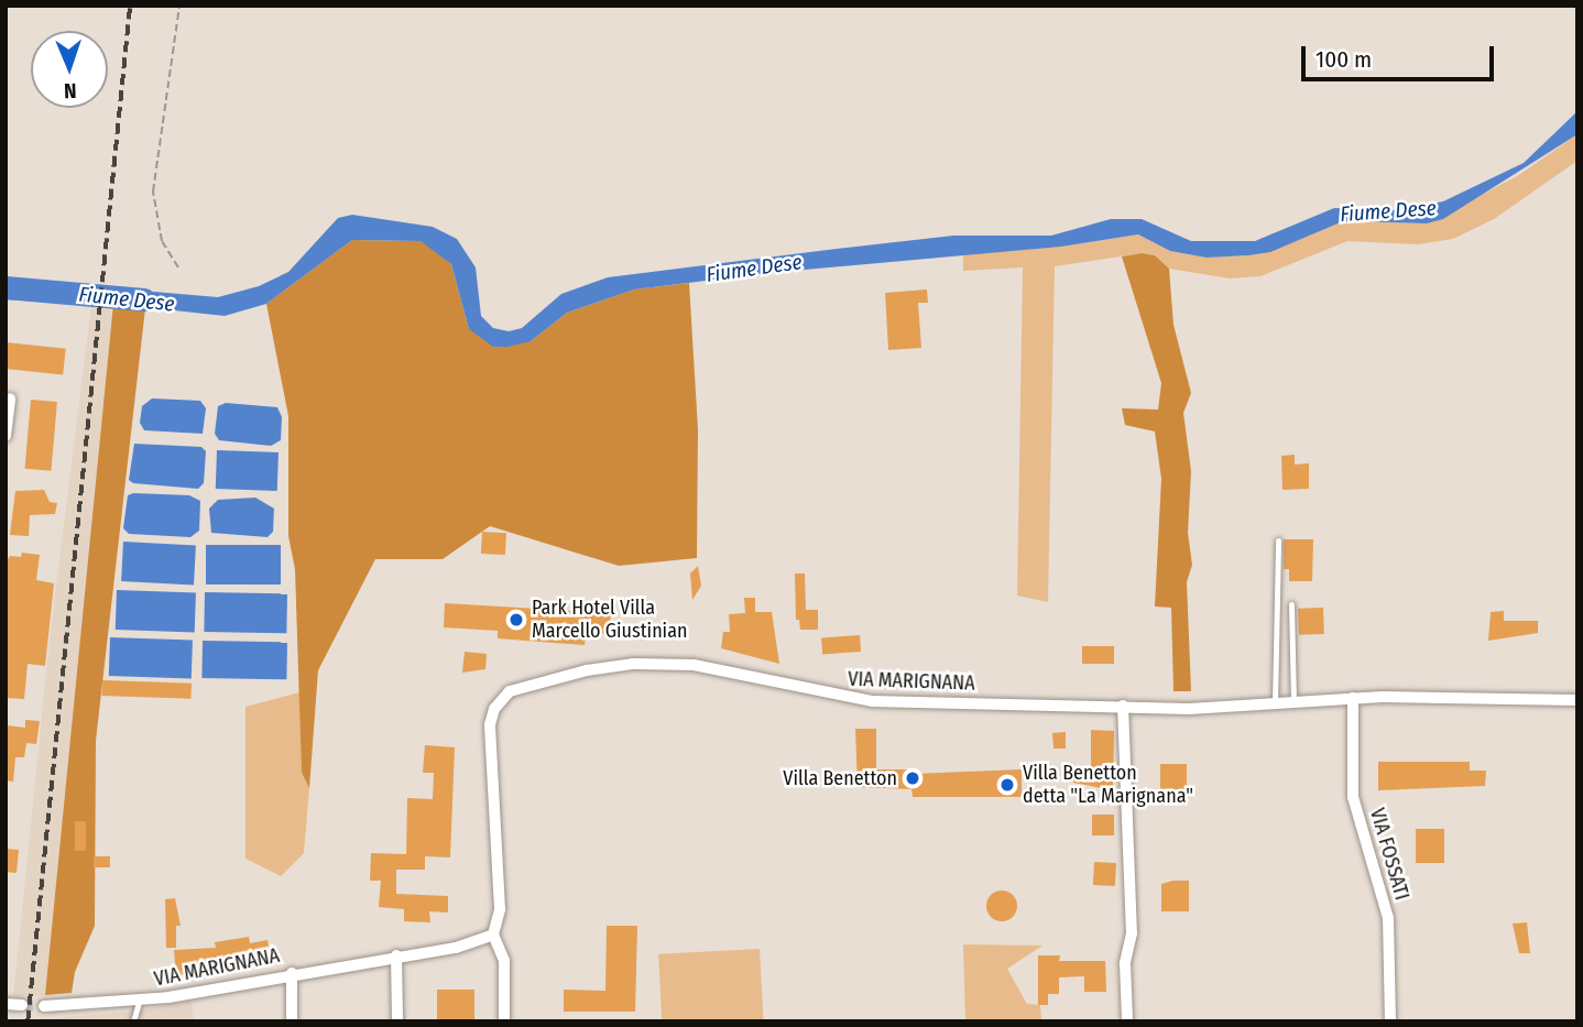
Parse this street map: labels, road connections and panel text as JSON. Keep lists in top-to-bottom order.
{
  "streets": {
    "street": ["VIA MARIGNANA", "VIA FOSSATI"]
  },
  "crossings": [
    ["VIA MARIGNANA", "VIA FOSSATI"]
  ],
  "water": ["Fiume Dese"],
  "places": ["Park Hotel Villa Marcello Giustinian", "Villa Benetton", "Villa Benetton detta \"La Marignana\""],
  "scale_bar": "100 m",
  "north": "bottom"
}
